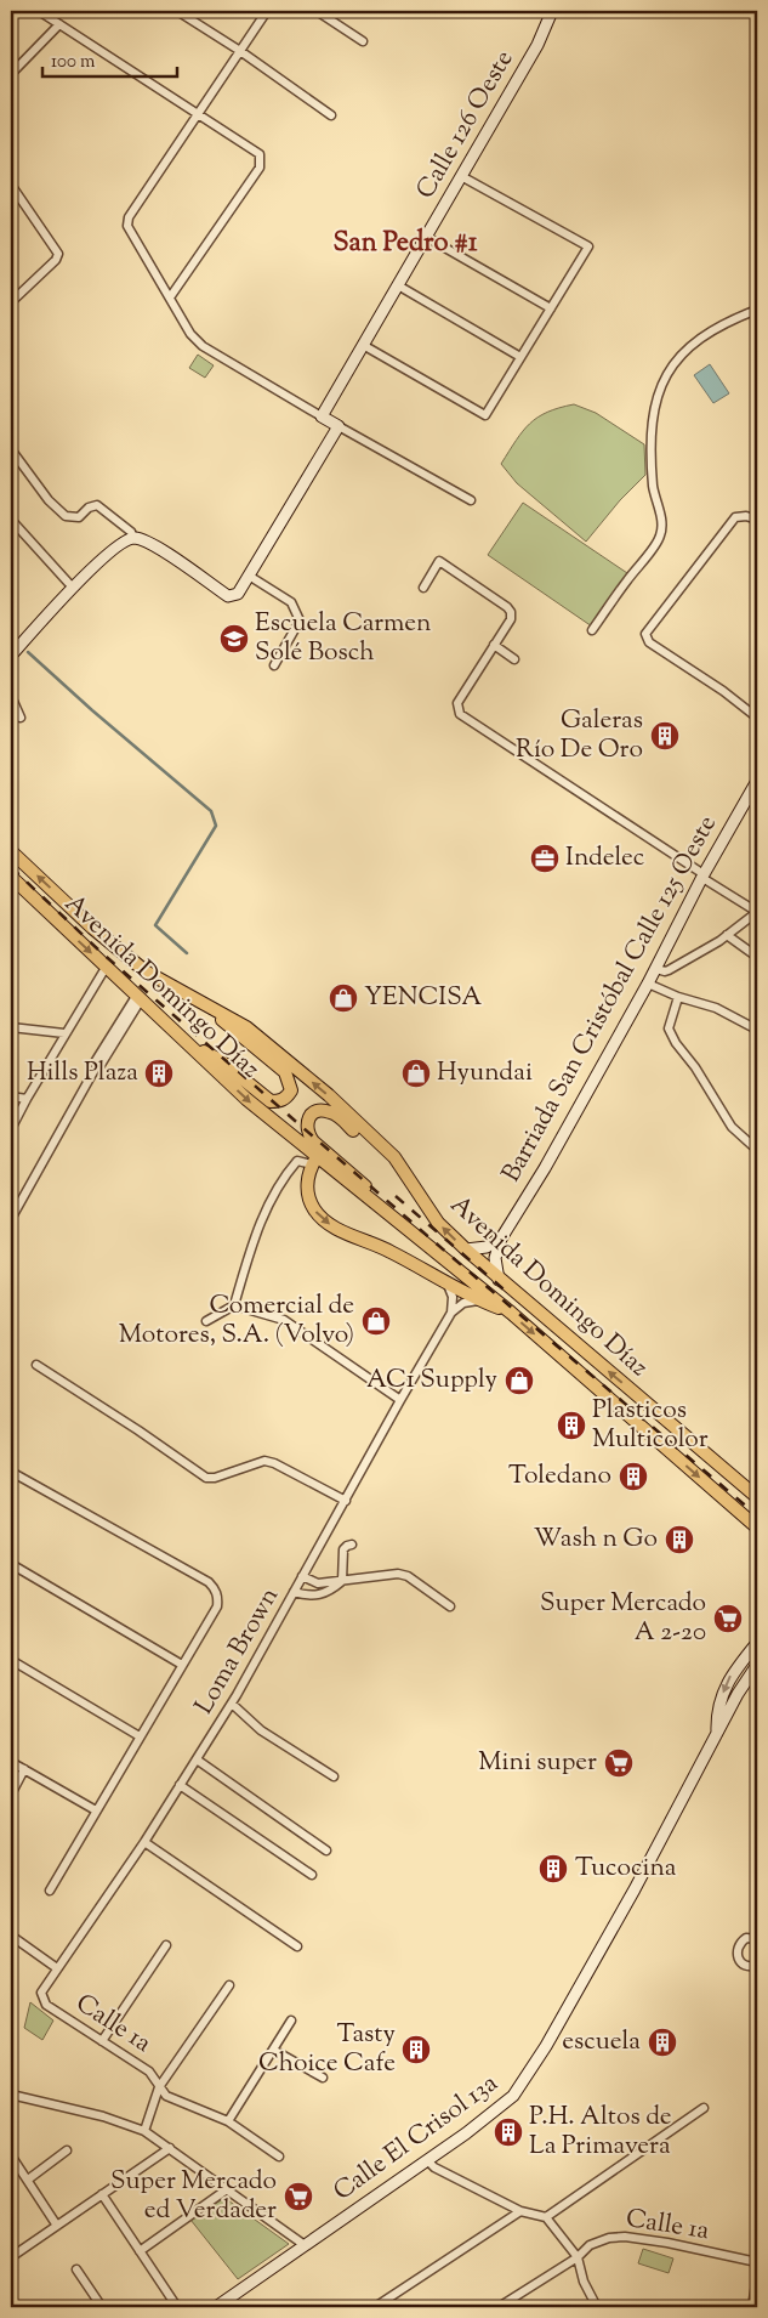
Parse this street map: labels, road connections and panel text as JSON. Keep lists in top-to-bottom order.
{
  "streets": {
    "main road": ["Avenida Domingo Díaz"],
    "street": [
      "Calle 126 Oeste",
      "Barriada San Cristóbal Calle 125 Oeste",
      "Loma Brown",
      "Calle 1a",
      "Calle El Crisol 13a"
    ]
  },
  "crossings": [
    ["Avenida Domingo Díaz", "Barriada San Cristóbal Calle 125 Oeste"],
    ["Loma Brown", "Calle 1a"]
  ],
  "districts": ["San Pedro #1"],
  "places": {
    "school or university": ["Escuela Carmen Solé Bosch"],
    "building": [
      "Galeras Río De Oro",
      "Hills Plaza",
      "Plasticos Multicolor",
      "Toledano",
      "Wash n Go",
      "Tucocina",
      "escuela",
      "Tasty Choice Cafe",
      "P.H. Altos de La Primavera"
    ],
    "office": ["Indelec"],
    "shop": [
      "YENCISA",
      "Hyundai",
      "Comercial de Motores, S.A. (Volvo)",
      "AC1 Supply"
    ],
    "supermarket": ["Super Mercado A 2-20", "Mini super", "Super Mercado ed Verdader"]
  },
  "scale_bar": "100 m"
}
